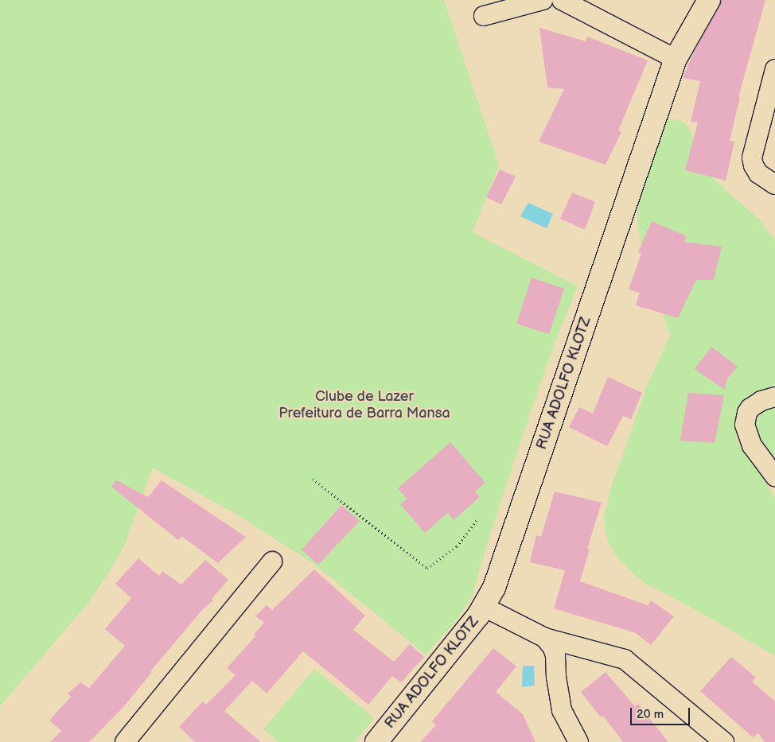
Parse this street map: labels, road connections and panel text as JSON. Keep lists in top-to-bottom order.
{
  "streets": {
    "street": ["RUA ADOLFO KLOTZ"]
  },
  "parks": ["Clube de Lazer Prefeitura de Barra Mansa"],
  "scale_bar": "20 m"
}
